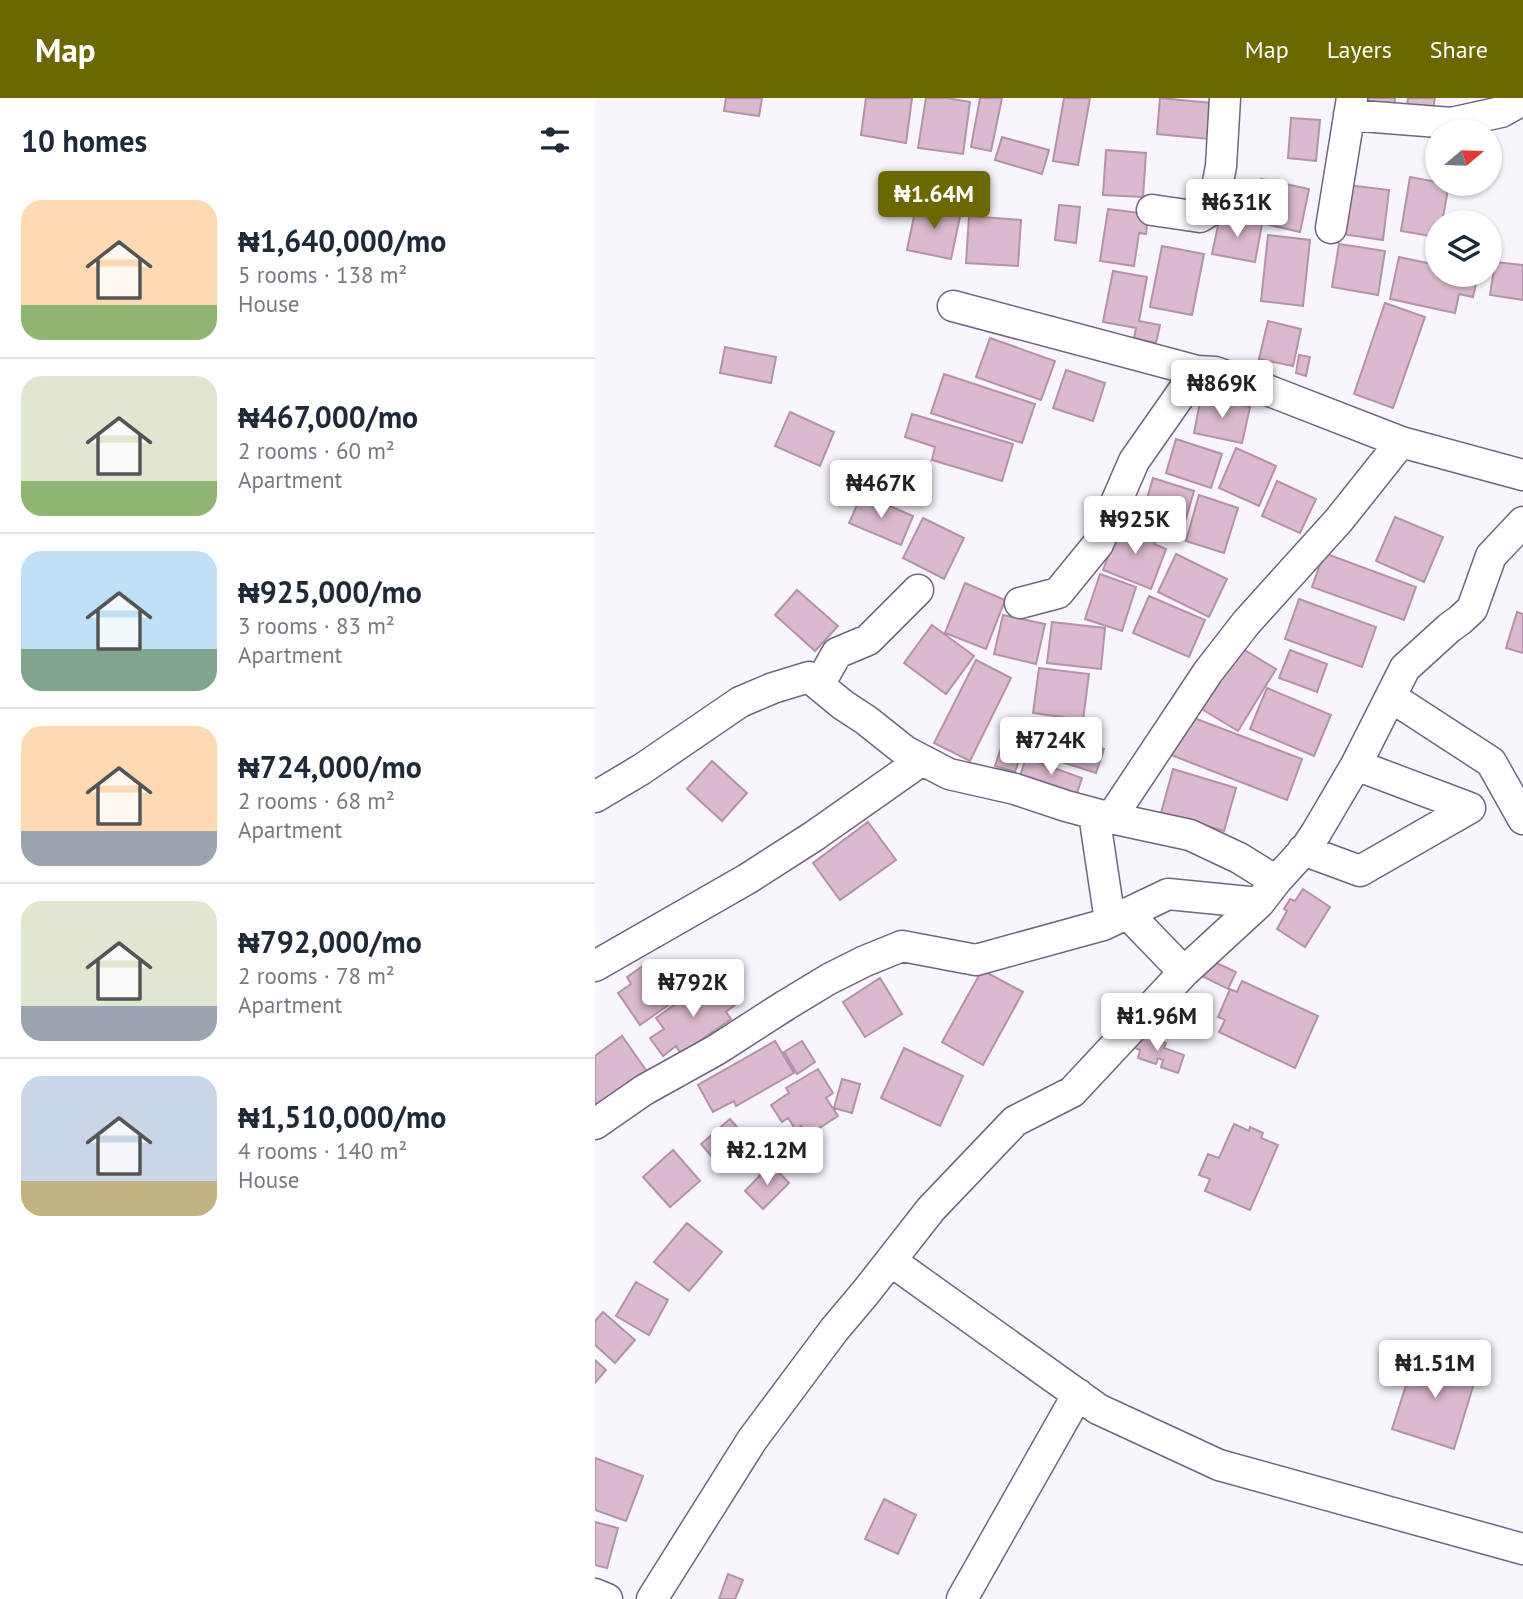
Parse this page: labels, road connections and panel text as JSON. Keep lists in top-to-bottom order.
{
  "north": "right",
  "page": {
    "header": "Map",
    "nav": ["Map", "Layers", "Share"],
    "heading": "10 homes",
    "price": [
      "₦1.64M",
      "₦631K",
      "₦869K",
      "₦467K",
      "₦925K",
      "₦724K",
      "₦792K",
      "₦1.96M",
      "₦2.12M",
      "₦1.51M"
    ],
    "list": [
      {
        "name": "₦1,640,000/mo",
        "note": "5 rooms · 138 m² · House"
      },
      {
        "name": "₦467,000/mo",
        "note": "2 rooms · 60 m² · Apartment"
      },
      {
        "name": "₦925,000/mo",
        "note": "3 rooms · 83 m² · Apartment"
      },
      {
        "name": "₦724,000/mo",
        "note": "2 rooms · 68 m² · Apartment"
      },
      {
        "name": "₦792,000/mo",
        "note": "2 rooms · 78 m² · Apartment"
      },
      {
        "name": "₦1,510,000/mo",
        "note": "4 rooms · 140 m² · House"
      }
    ]
  }
}
